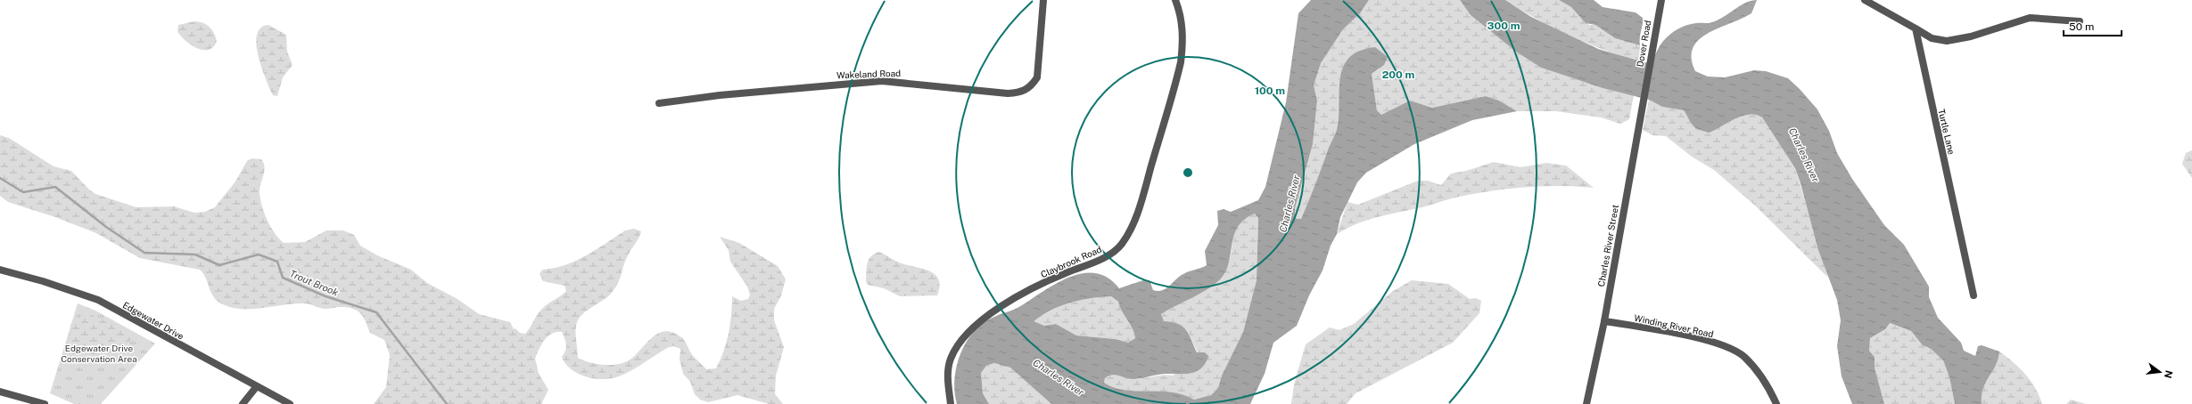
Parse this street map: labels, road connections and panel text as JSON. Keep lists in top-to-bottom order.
{
  "streets": {
    "street": [
      "Dover Road",
      "Wakeland Road",
      "Turtle Lane",
      "Charles River Street",
      "Claybrook Road",
      "Edgewater Drive",
      "Winding River Road"
    ]
  },
  "crossings": [
    ["Dover Road", "Charles River Street"],
    ["Charles River Street", "Winding River Road"]
  ],
  "water": ["Charles River", "Trout Brook"],
  "parks": ["Edgewater Drive Conservation Area"],
  "scale_bar": "50 m",
  "north": "right",
  "rings": ["300 m", "200 m", "100 m"]
}
